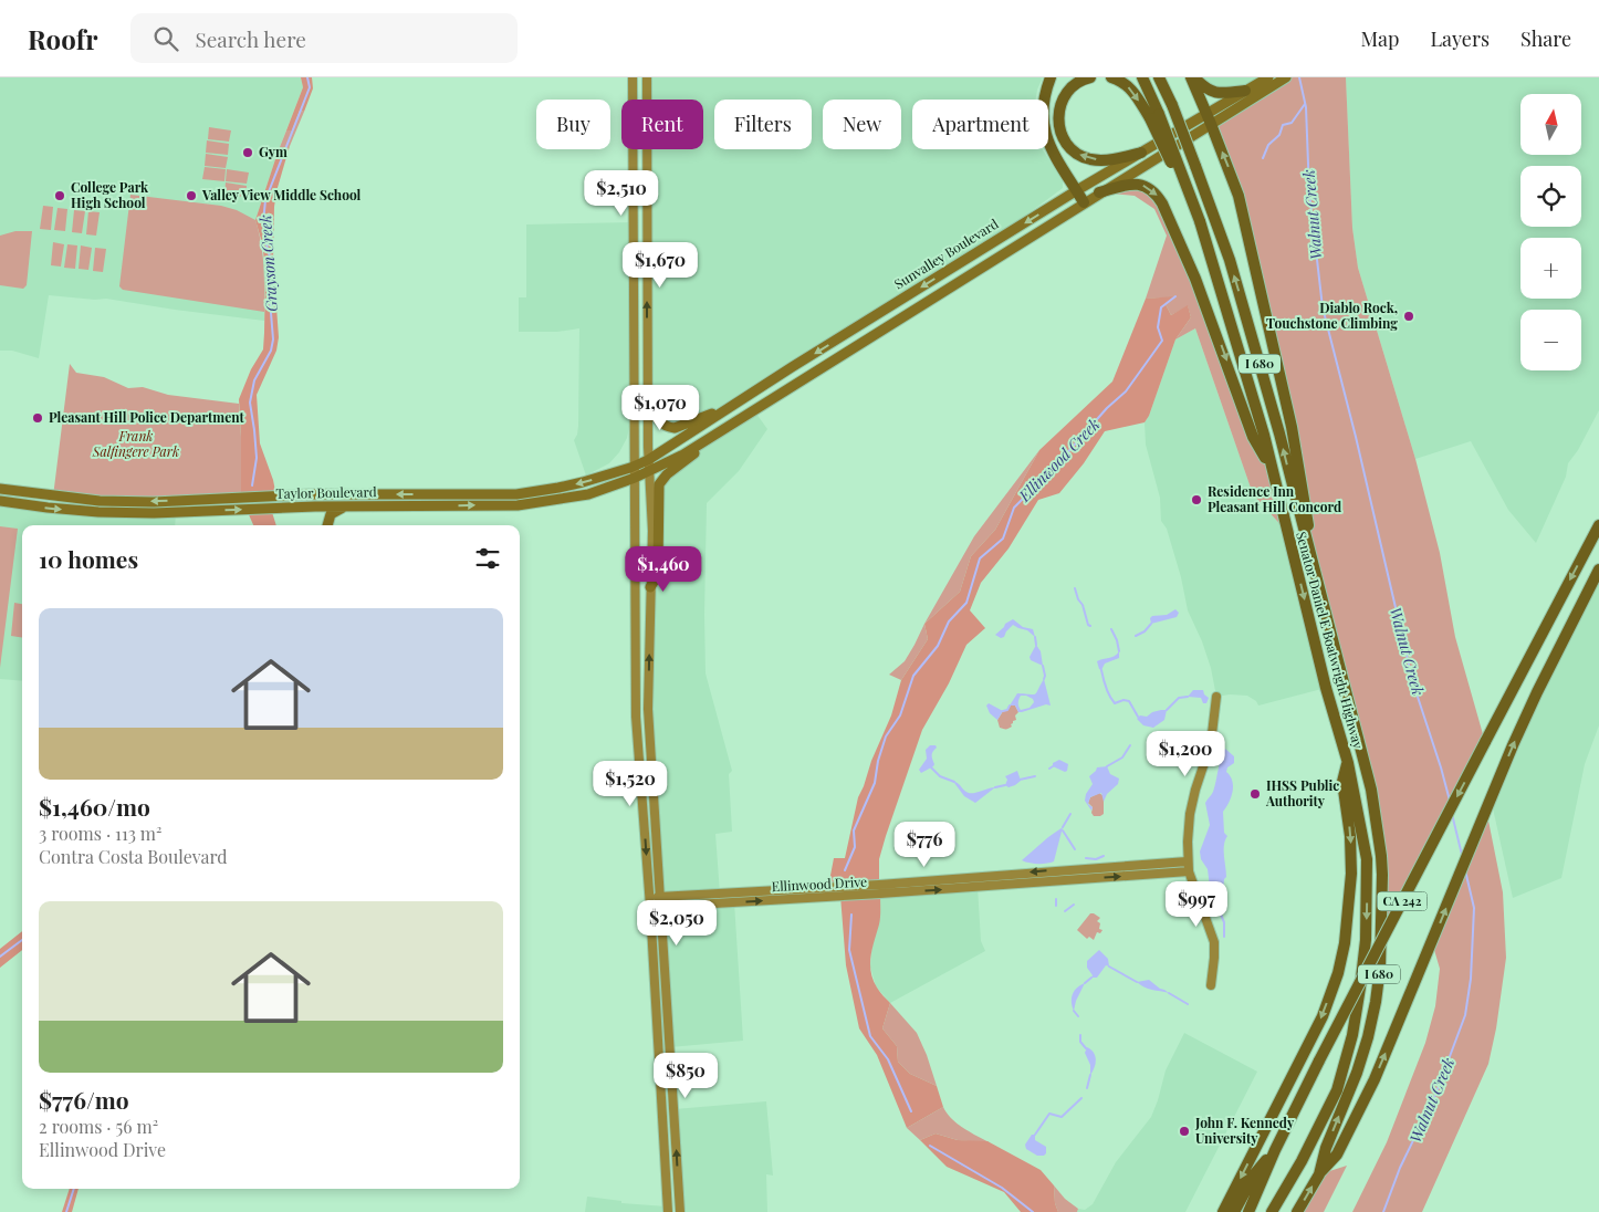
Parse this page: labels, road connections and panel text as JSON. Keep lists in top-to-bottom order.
{
  "streets": {
    "highway": ["I 680", "Senator Daniel E Boatwright Highway", "CA 242"],
    "main road": ["Sunvalley Boulevard", "Taylor Boulevard", "Ellinwood Drive"]
  },
  "crossings": [
    ["Sunvalley Boulevard", "Taylor Boulevard"],
    ["Senator Daniel E Boatwright Highway", "CA 242"]
  ],
  "water": ["Walnut Creek", "Grayson Creek", "Ellinwood Creek"],
  "parks": ["Frank Salfingere Park"],
  "places": [
    "Gym",
    "College Park High School",
    "Valley View Middle School",
    "Diablo Rock, Touchstone Climbing",
    "Pleasant Hill Police Department",
    "Residence Inn Pleasant Hill Concord",
    "IHSS Public Authority",
    "John F. Kennedy University"
  ],
  "north": "top",
  "page": {
    "header": "Roofr",
    "search": "Search here",
    "nav": ["Map", "Layers", "Share"],
    "map_buttons": ["+", "−"],
    "chip": [
      "Buy",
      "Rent",
      "Filters",
      "New",
      "Apartment"
    ],
    "price": [
      "$2,510",
      "$1,670",
      "$1,070",
      "$1,460",
      "$1,200",
      "$1,520",
      "$776",
      "$997",
      "$2,050",
      "$850"
    ],
    "heading": "10 homes",
    "list": [
      {
        "name": "$1,460/mo",
        "note": "3 rooms · 113 m² · Contra Costa Boulevard"
      },
      {
        "name": "$776/mo",
        "note": "2 rooms · 56 m² · Ellinwood Drive"
      }
    ]
  }
}
